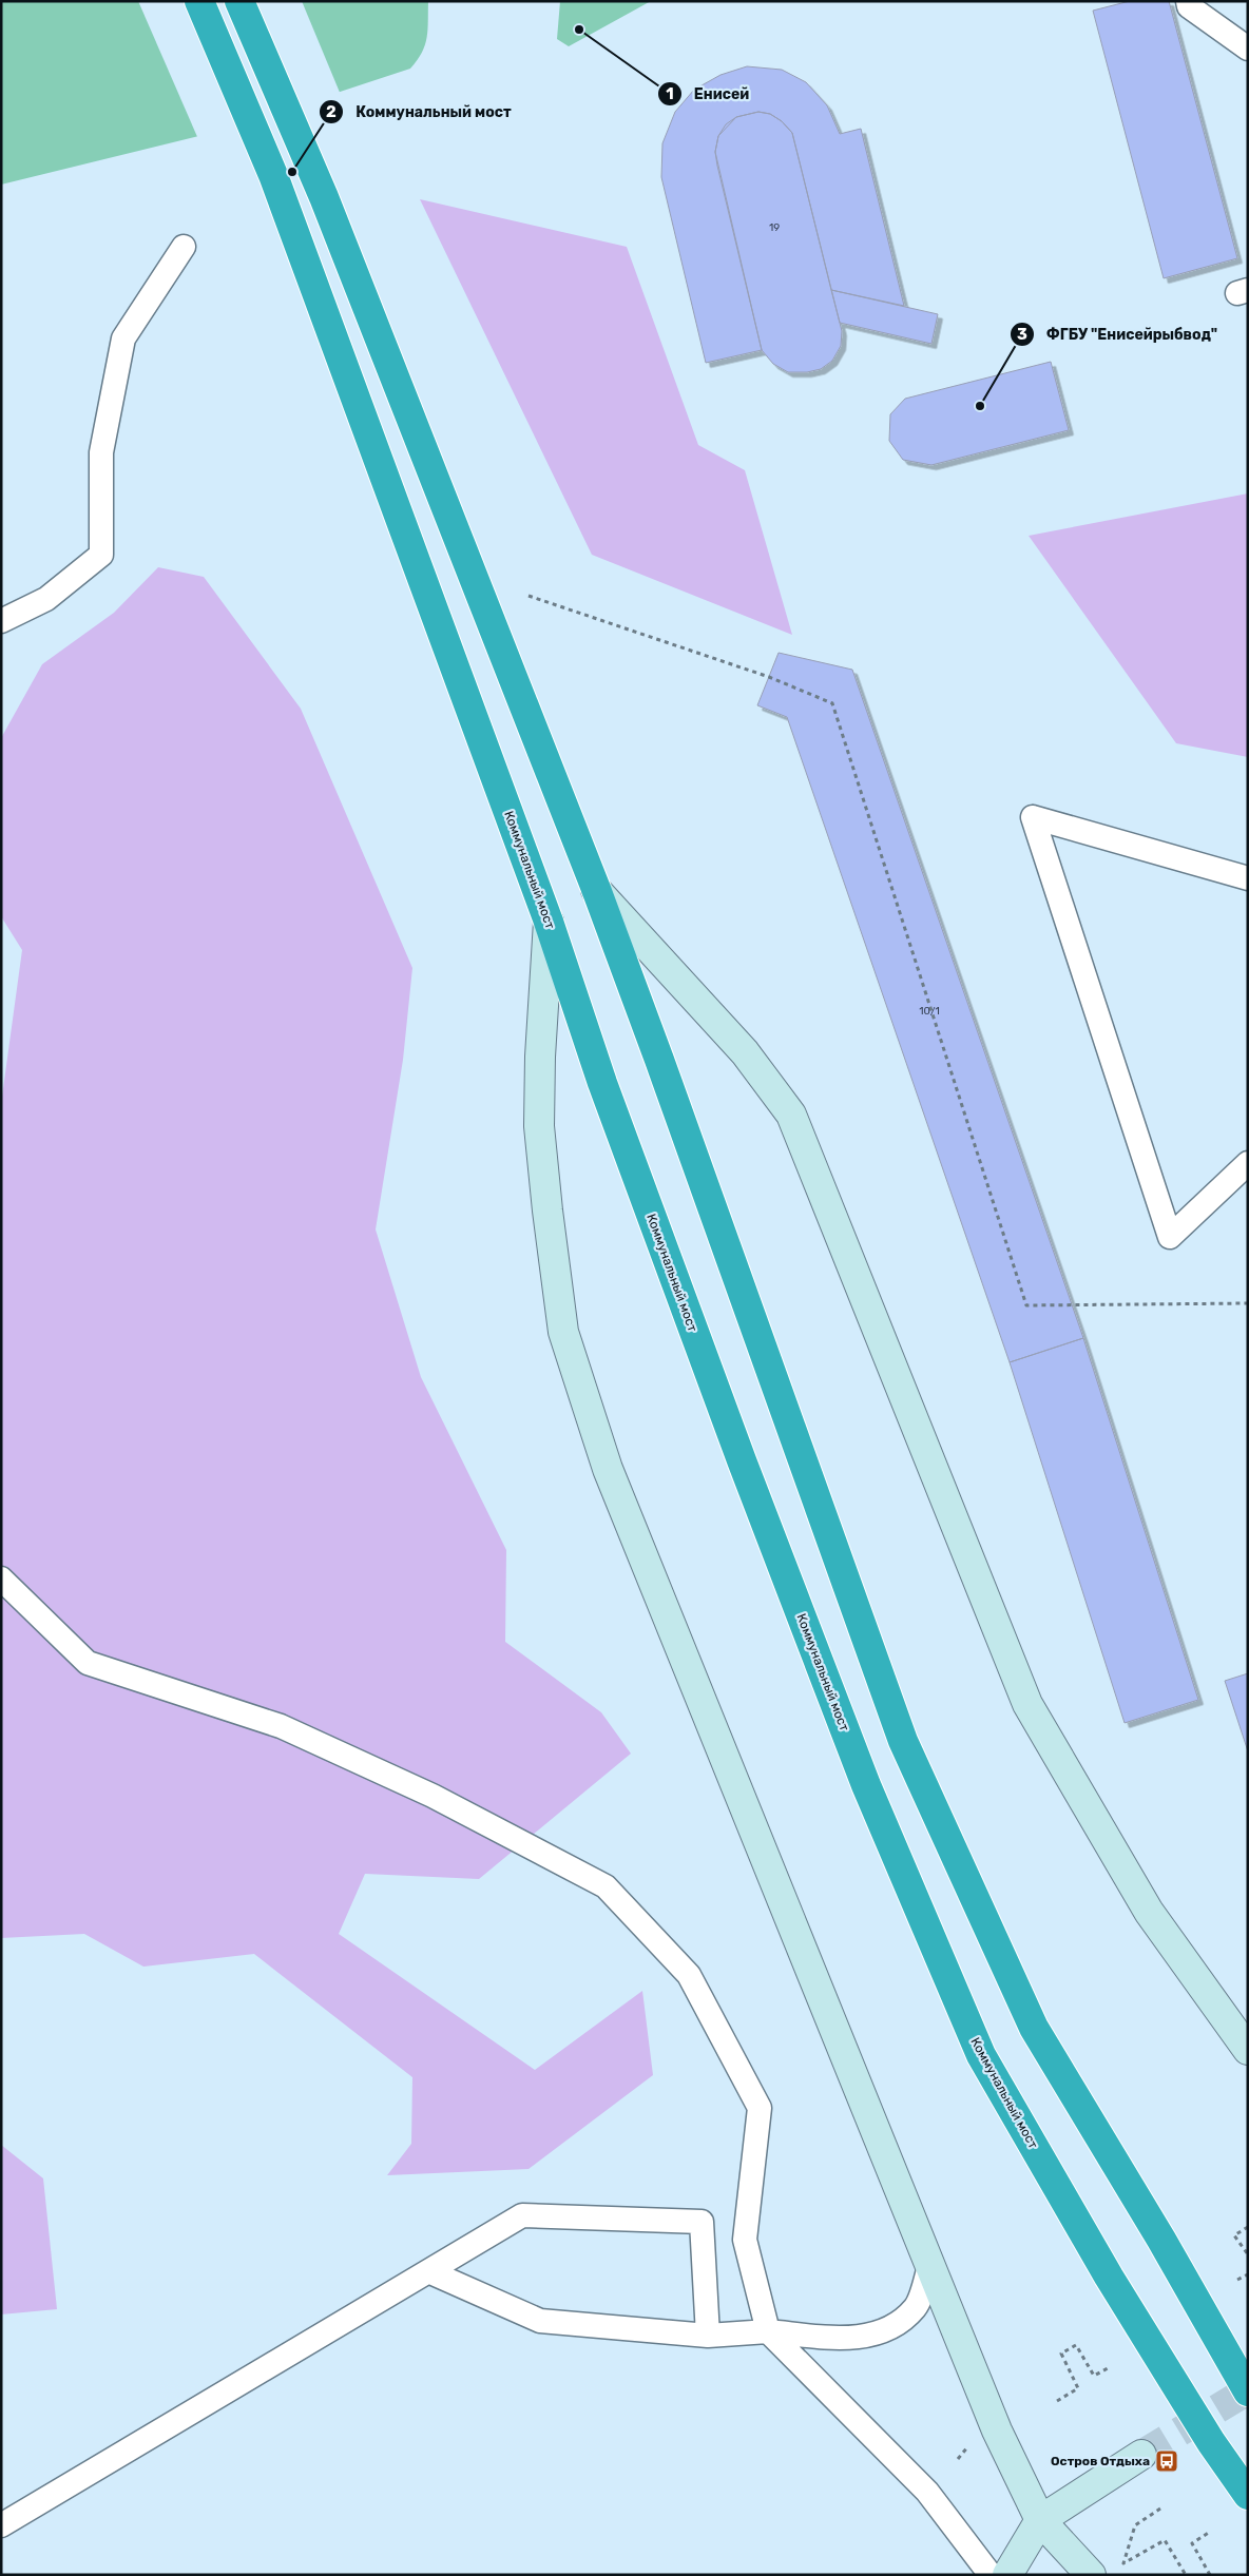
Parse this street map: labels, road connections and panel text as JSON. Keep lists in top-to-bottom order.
{
  "streets": {
    "highway": ["Коммунальный мост"]
  },
  "places": {
    "other": ["Енисей", "Коммунальный мост", "ФГБУ \"Енисейрыбвод\""],
    "bus stop": ["Остров Отдыха"]
  },
  "house_numbers": ["19", "10/1"]
}
